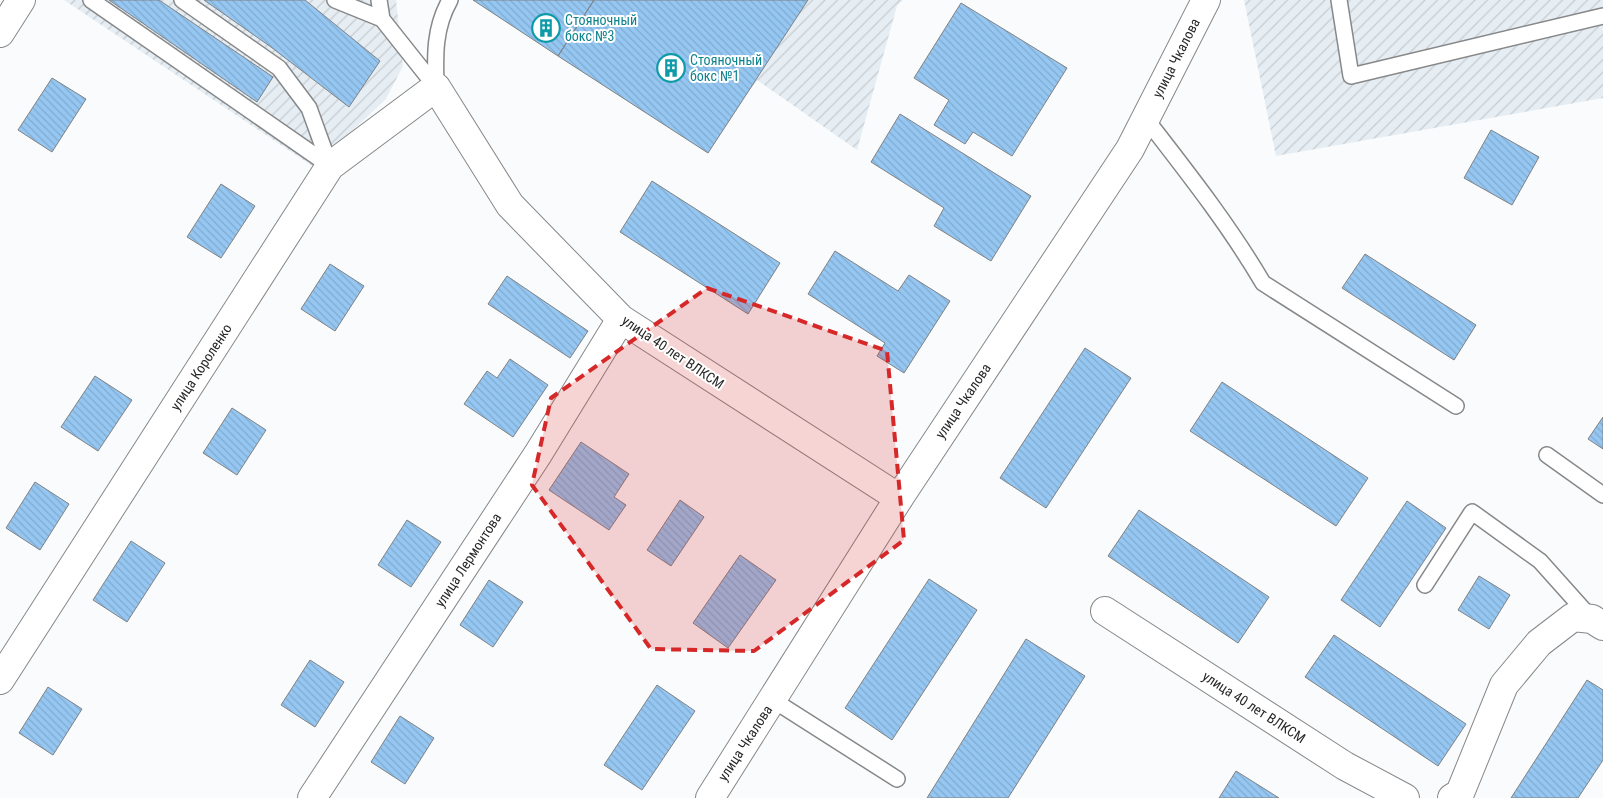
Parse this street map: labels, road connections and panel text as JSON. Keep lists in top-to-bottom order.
{
  "streets": {
    "street": [
      "улица Чкалова",
      "улица 40 лет ВЛКСМ",
      "улица Короленко",
      "улица Лермонтова"
    ]
  },
  "crossings": [
    ["улица Чкалова", "улица 40 лет ВЛКСМ"],
    ["улица 40 лет ВЛКСМ", "улица Короленко"],
    ["улица 40 лет ВЛКСМ", "улица Лермонтова"]
  ],
  "places": {
    "building": ["Стояночный бокс №3", "Стояночный бокс №1"]
  }
}
